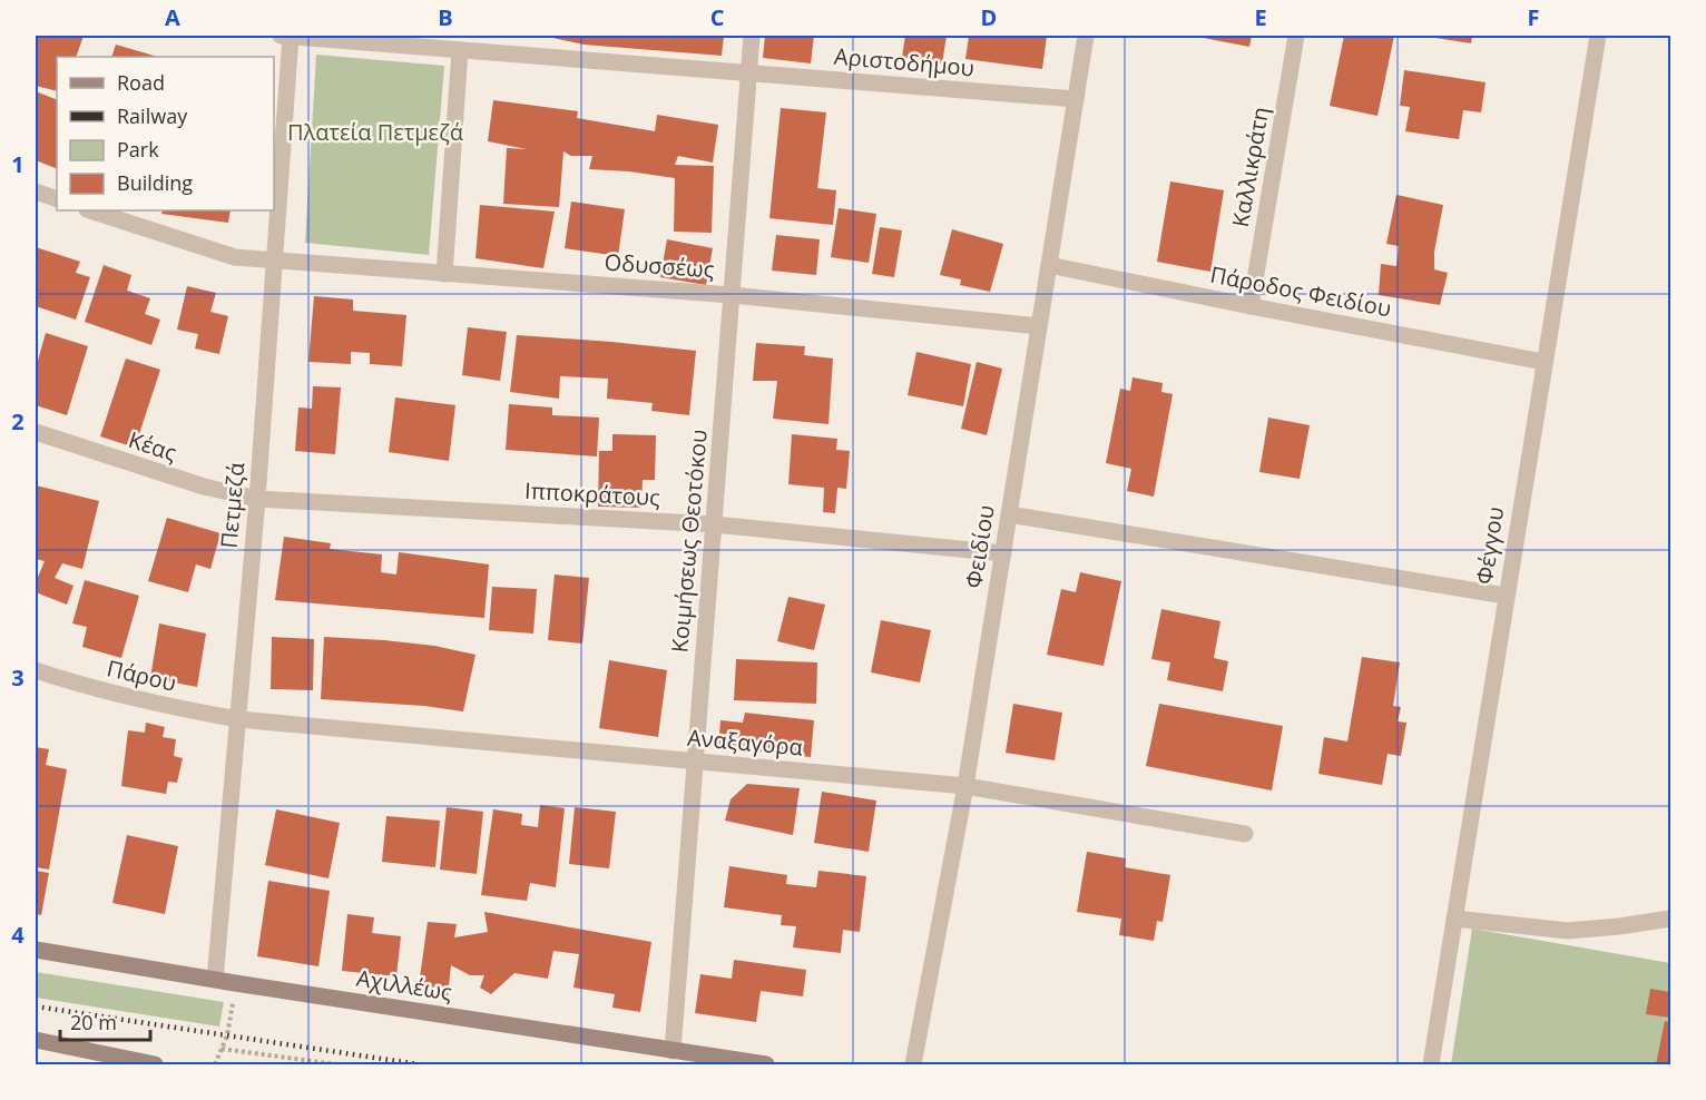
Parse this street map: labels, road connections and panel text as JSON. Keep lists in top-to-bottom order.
{
  "streets": {
    "street": [
      "Αριστοδήμου",
      "Καλλικράτη",
      "Οδυσσέως",
      "Πάροδος Φειδίου",
      "Κέας",
      "Ιπποκράτους",
      "Πετμεζά",
      "Κοιμήσεως Θεοτόκου",
      "Φέγγου",
      "Φειδίου",
      "Πάρου",
      "Αναξαγόρα",
      "Αχιλλέως"
    ]
  },
  "crossings": [
    ["Αριστοδήμου", "Πετμεζά"],
    ["Αριστοδήμου", "Κοιμήσεως Θεοτόκου"],
    ["Αριστοδήμου", "Φειδίου"],
    ["Καλλικράτη", "Πάροδος Φειδίου"],
    ["Οδυσσέως", "Πετμεζά"],
    ["Οδυσσέως", "Κοιμήσεως Θεοτόκου"],
    ["Οδυσσέως", "Φειδίου"],
    ["Πάροδος Φειδίου", "Φέγγου"],
    ["Πάροδος Φειδίου", "Φειδίου"],
    ["Κέας", "Ιπποκράτους"],
    ["Κέας", "Πετμεζά"],
    ["Ιπποκράτους", "Πετμεζά"],
    ["Ιπποκράτους", "Κοιμήσεως Θεοτόκου"],
    ["Ιπποκράτους", "Φειδίου"],
    ["Πετμεζά", "Πάρου"],
    ["Πετμεζά", "Αναξαγόρα"],
    ["Πετμεζά", "Αχιλλέως"],
    ["Κοιμήσεως Θεοτόκου", "Αναξαγόρα"],
    ["Κοιμήσεως Θεοτόκου", "Αχιλλέως"],
    ["Φειδίου", "Αναξαγόρα"],
    ["Πάρου", "Αναξαγόρα"]
  ],
  "parks": ["Πλατεία Πετμεζά"],
  "legend": [
    "Road",
    "Railway",
    "Park",
    "Building"
  ],
  "scale_bar": "20 m",
  "grid": {
    "columns": [
      "A",
      "B",
      "C",
      "D",
      "E",
      "F"
    ],
    "rows": [
      "1",
      "2",
      "3",
      "4"
    ]
  }
}
